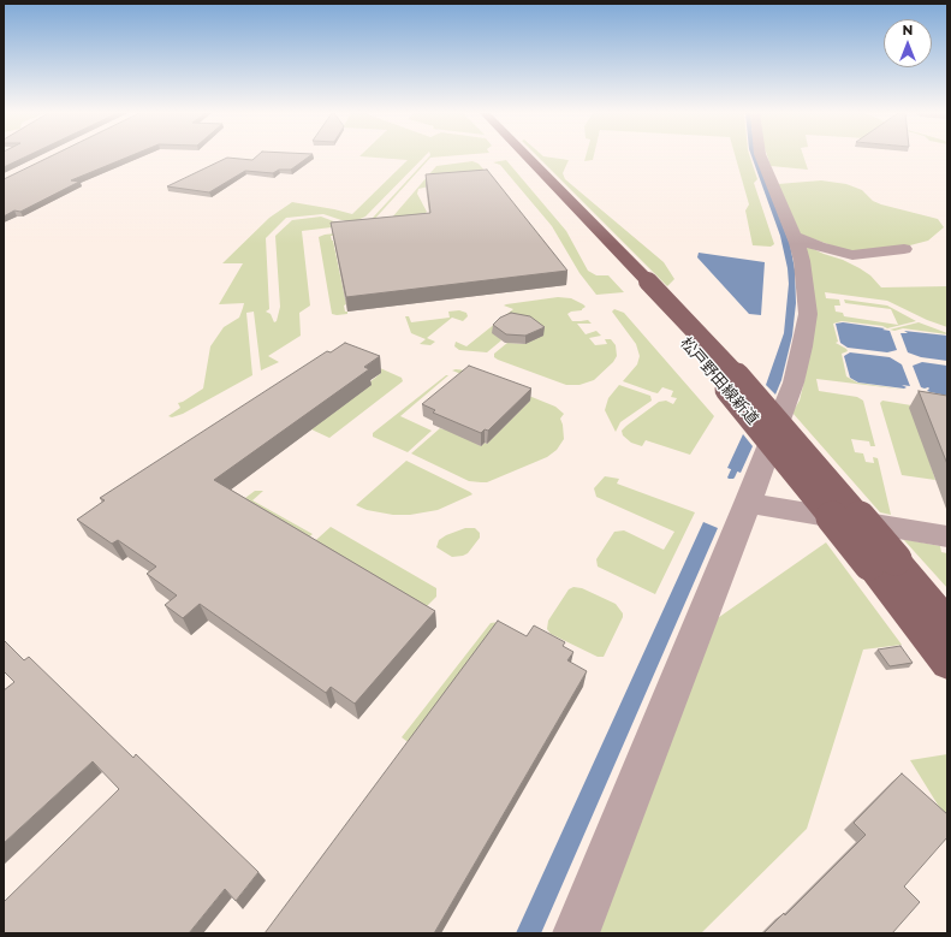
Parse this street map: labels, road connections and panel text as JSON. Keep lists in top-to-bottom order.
{
  "streets": {
    "main road": ["松戸野田線新道"]
  },
  "north": "top"
}
